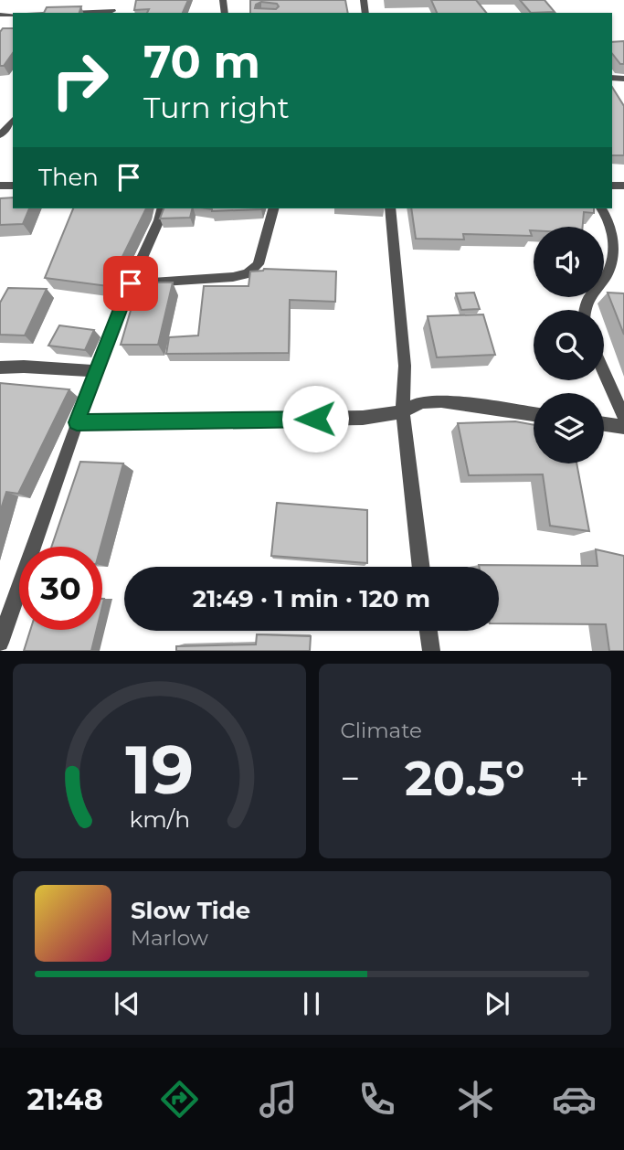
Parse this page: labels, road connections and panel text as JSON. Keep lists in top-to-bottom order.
{
  "page": {
    "turn": ["70 m", "Turn right"],
    "then": "Then",
    "limit": "30",
    "trip": "21:49 · 1 min · 120 m",
    "tile": "Climate",
    "heat": ["−", "20.5°", "+"],
    "song": ["Slow Tide", "Marlow"],
    "tabs": "21:48",
    "gauge": ["19", "km/h"]
  }
}
